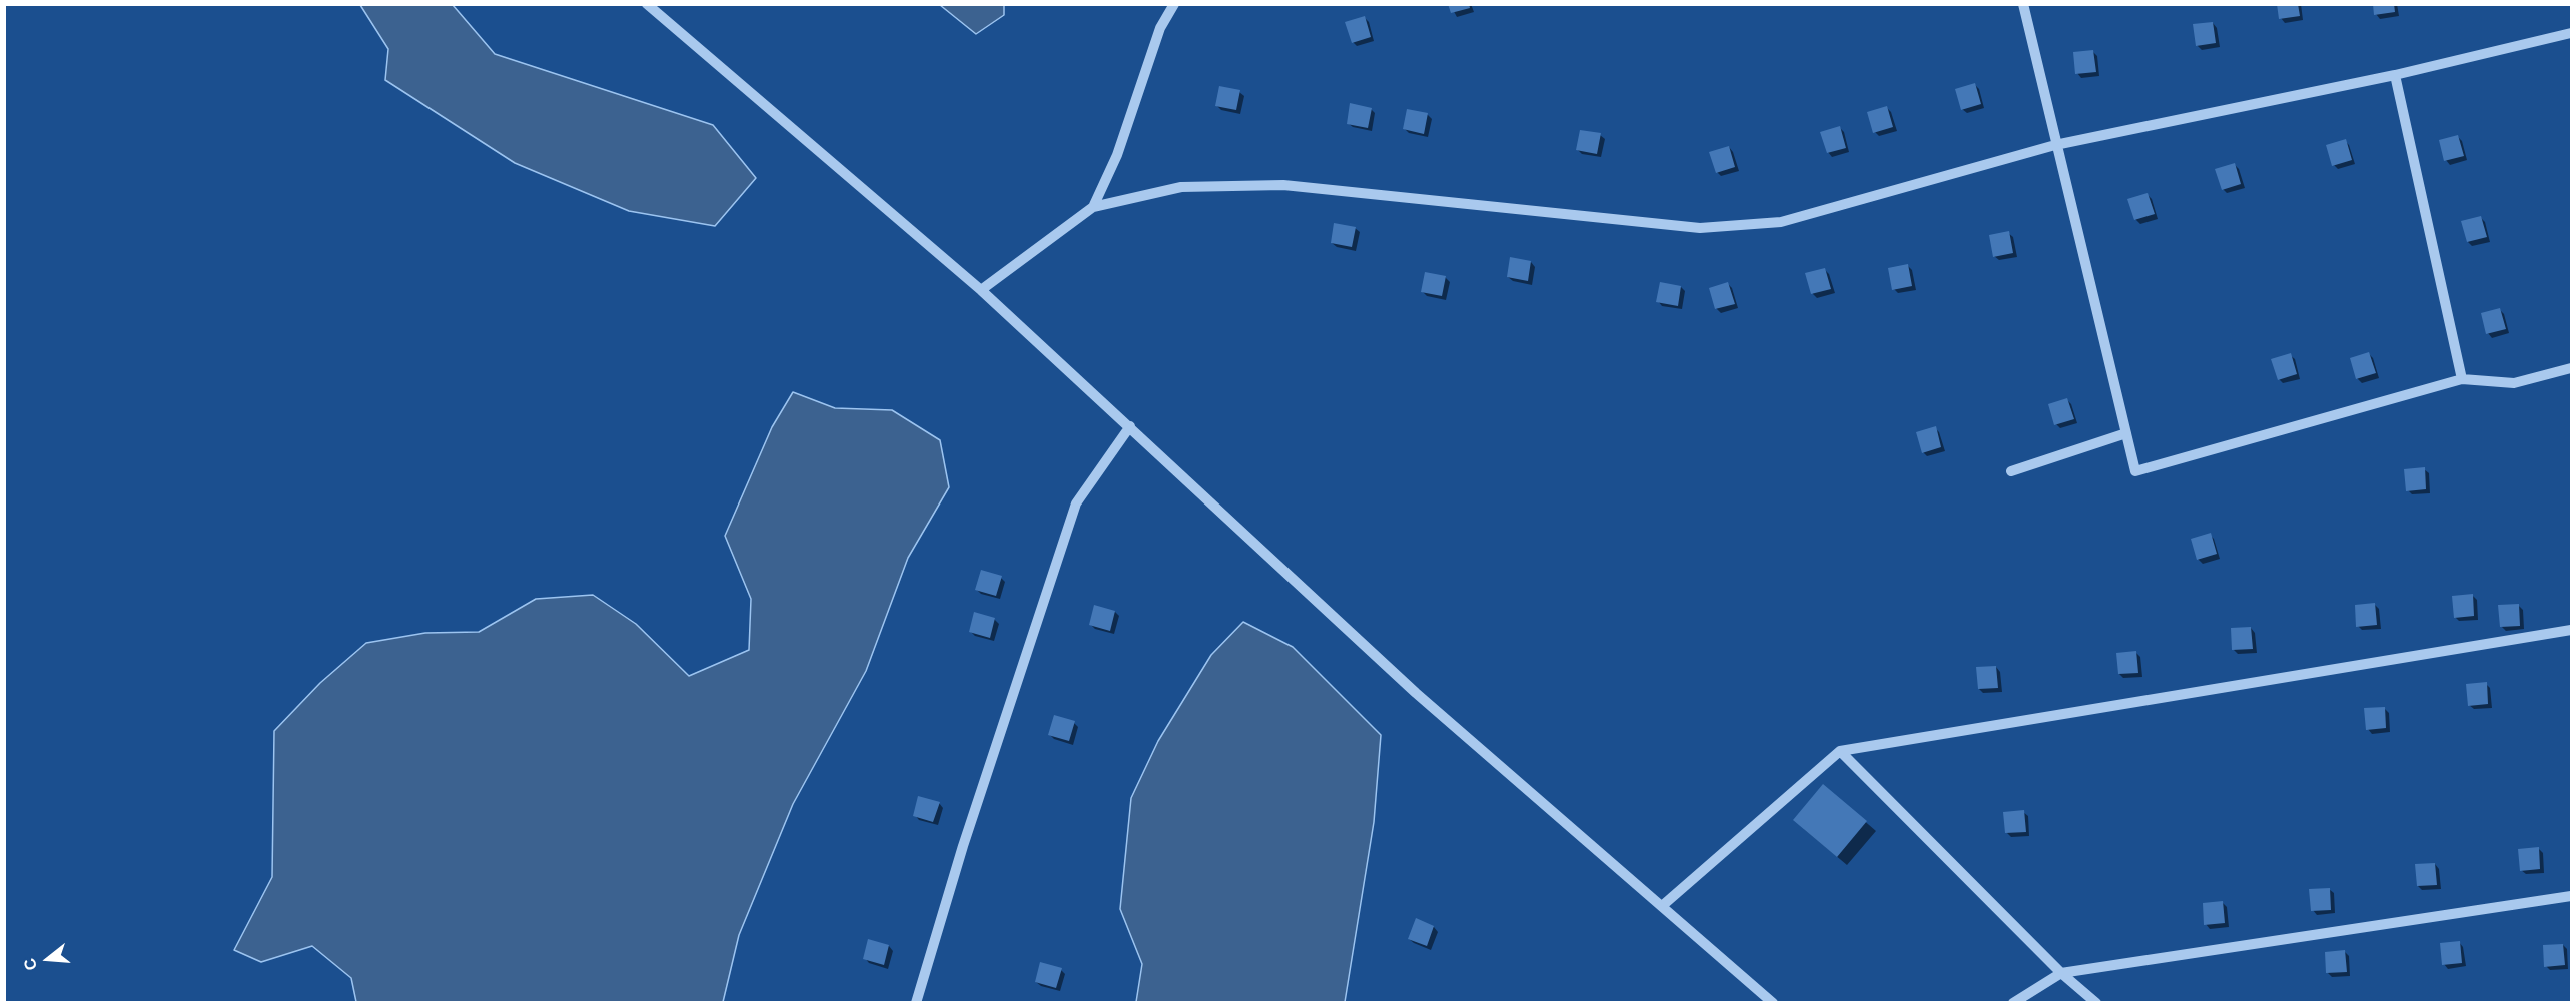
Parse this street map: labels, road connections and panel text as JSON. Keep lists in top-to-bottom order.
{
  "north": "left"
}
